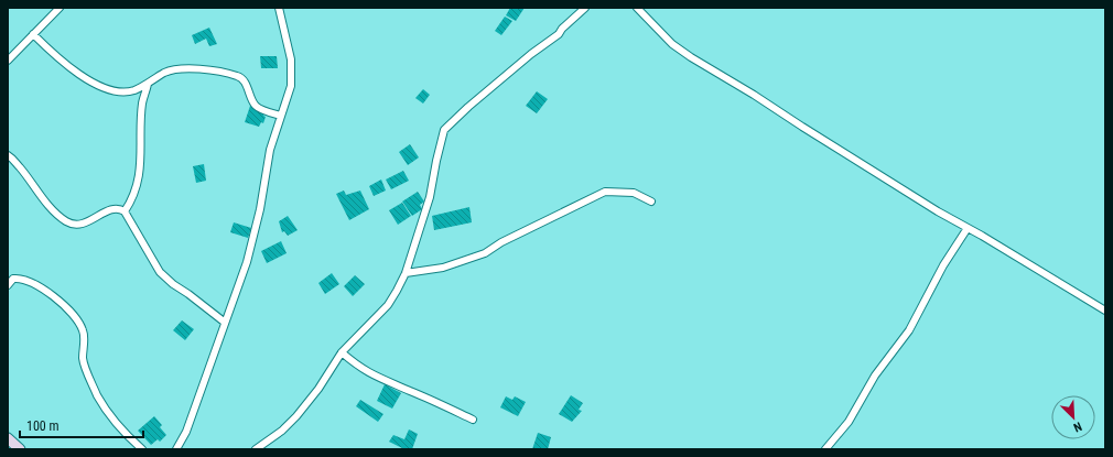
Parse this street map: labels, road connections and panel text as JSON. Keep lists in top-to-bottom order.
{
  "scale_bar": "100 m",
  "north": "bottom right"
}
